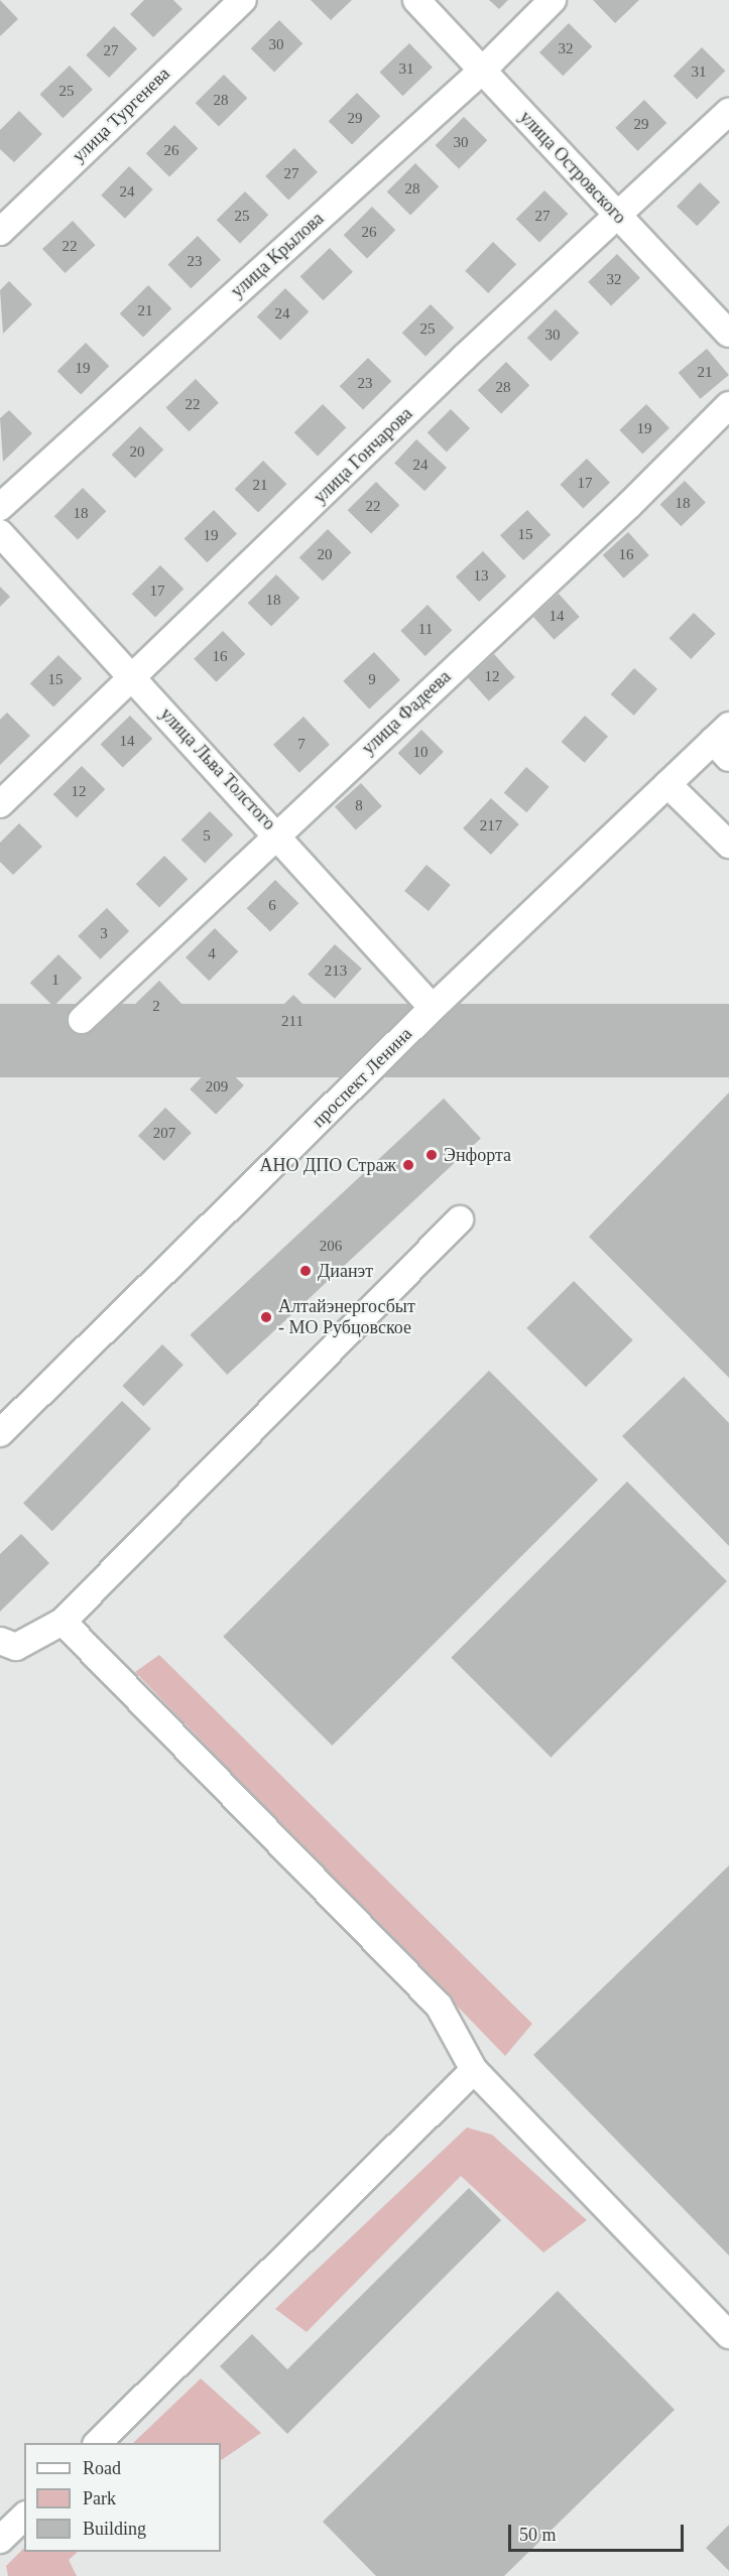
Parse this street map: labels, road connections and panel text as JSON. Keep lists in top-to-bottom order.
{
  "streets": {
    "street": [
      "улица Тургенева",
      "улица Островского",
      "улица Крылова",
      "улица Гончарова",
      "улица Фадеева",
      "улица Льва Толстого",
      "проспект Ленина"
    ]
  },
  "crossings": [
    ["улица Островского", "улица Крылова"],
    ["улица Островского", "улица Гончарова"],
    ["улица Гончарова", "улица Льва Толстого"],
    ["улица Фадеева", "улица Льва Толстого"],
    ["улица Льва Толстого", "проспект Ленина"]
  ],
  "places": [
    "Энфорта",
    "АНО ДПО Страж",
    "Дианэт",
    "Алтайэнергосбыт - МО Рубцовское"
  ],
  "house_numbers": [
    "30",
    "32",
    "27",
    "31",
    "31",
    "25",
    "28",
    "29",
    "29",
    "30",
    "26",
    "27",
    "28",
    "24",
    "25",
    "27",
    "26",
    "22",
    "23",
    "32",
    "21",
    "24",
    "25",
    "30",
    "19",
    "21",
    "23",
    "28",
    "22",
    "19",
    "20",
    "24",
    "17",
    "21",
    "18",
    "22",
    "18",
    "15",
    "19",
    "20",
    "16",
    "13",
    "17",
    "18",
    "14",
    "11",
    "16",
    "12",
    "15",
    "9",
    "14",
    "7",
    "10",
    "12",
    "8",
    "217",
    "5",
    "6",
    "3",
    "4",
    "213",
    "1",
    "2",
    "211",
    "209",
    "207",
    "206"
  ],
  "legend": ["Road", "Park", "Building"],
  "scale_bar": "50 m"
}
